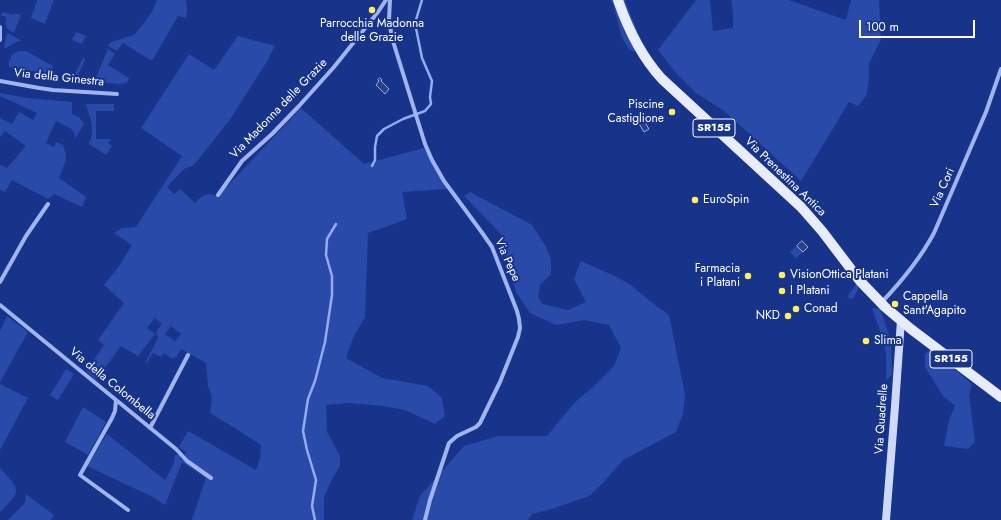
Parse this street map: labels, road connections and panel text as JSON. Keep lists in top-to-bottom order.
{
  "streets": {
    "main road": ["SR155", "Via Prenestina Antica"],
    "street": [
      "Via della Ginestra",
      "Via Madonna delle Grazie",
      "Via Cori",
      "Via Pepe",
      "Via della Colombella",
      "Via Quadrelle"
    ]
  },
  "crossings": [
    ["SR155", "Via Prenestina Antica"],
    ["SR155", "Via Cori"],
    ["SR155", "Via Quadrelle"],
    ["Via Prenestina Antica", "Via Cori"]
  ],
  "places": [
    "Parrocchia Madonna delle Grazie",
    "Piscine Castiglione",
    "EuroSpin",
    "VisionOttica Platani",
    "Farmacia i Platani",
    "I Platani",
    "Cappella Sant'Agapito",
    "Conad",
    "NKD",
    "Slima"
  ],
  "scale_bar": "100 m"
}
